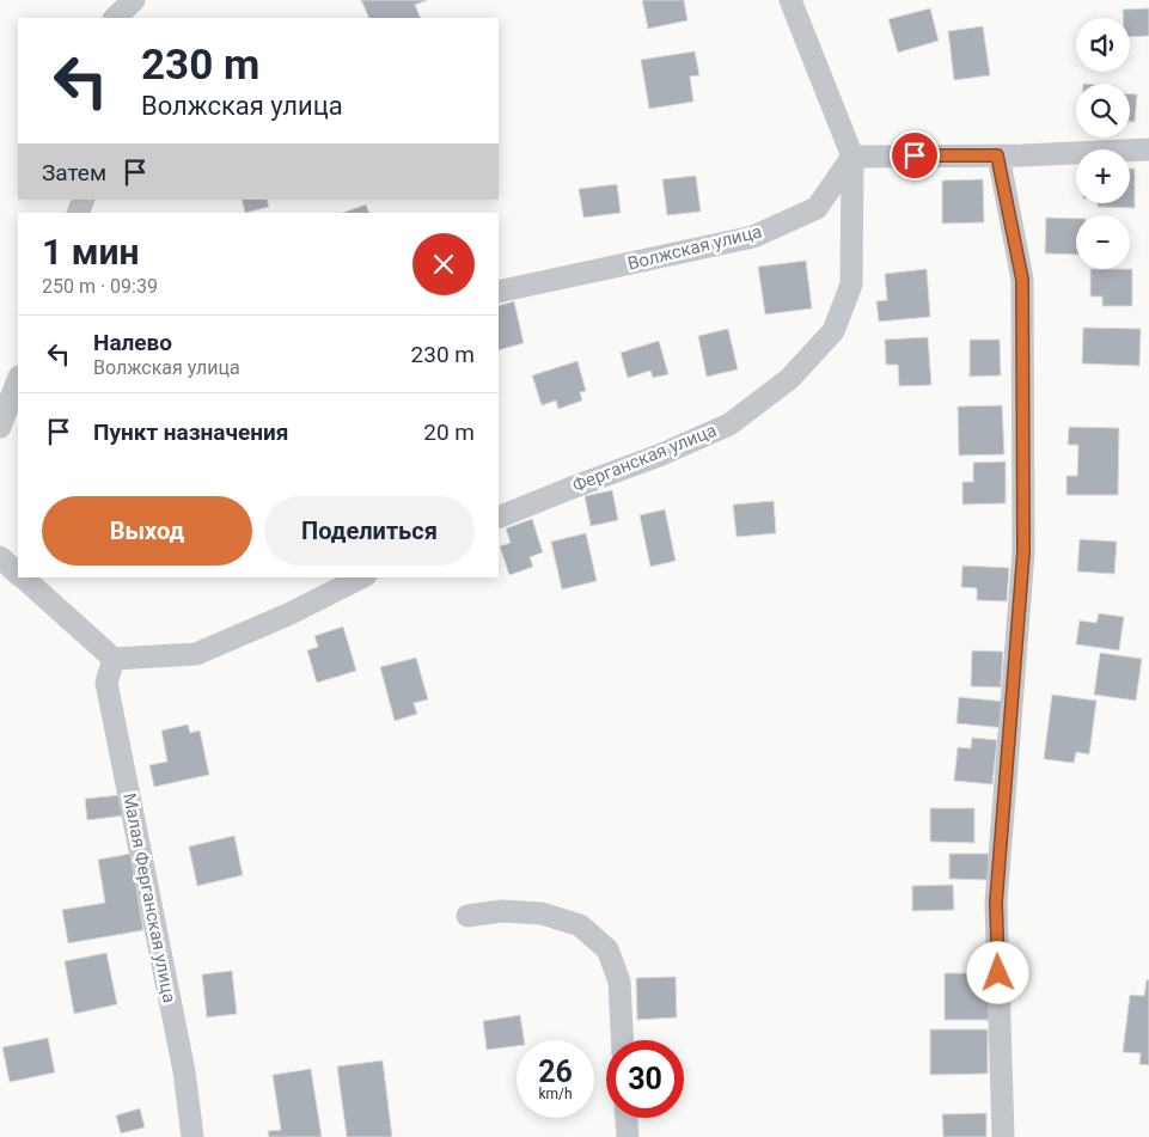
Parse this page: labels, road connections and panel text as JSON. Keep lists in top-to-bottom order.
{
  "streets": {
    "street": ["Волжская улица", "Ферганская улица", "Малая Ферганская улица"]
  },
  "crossings": [
    ["Волжская улица", "Ферганская улица"]
  ],
  "page": {
    "map_buttons": ["+", "−"],
    "turn": ["230 m", "Волжская улица"],
    "then": "Затем",
    "heading": ["1 мин", "250 m · 09:39"],
    "list": [
      {
        "name": "Налево",
        "note": "Волжская улица",
        "value": "230 m"
      },
      {
        "name": "Пункт назначения",
        "value": "20 m"
      }
    ],
    "buttons": ["Выход", "Поделиться"],
    "speed": "26 km/h",
    "limit": "30"
  }
}
